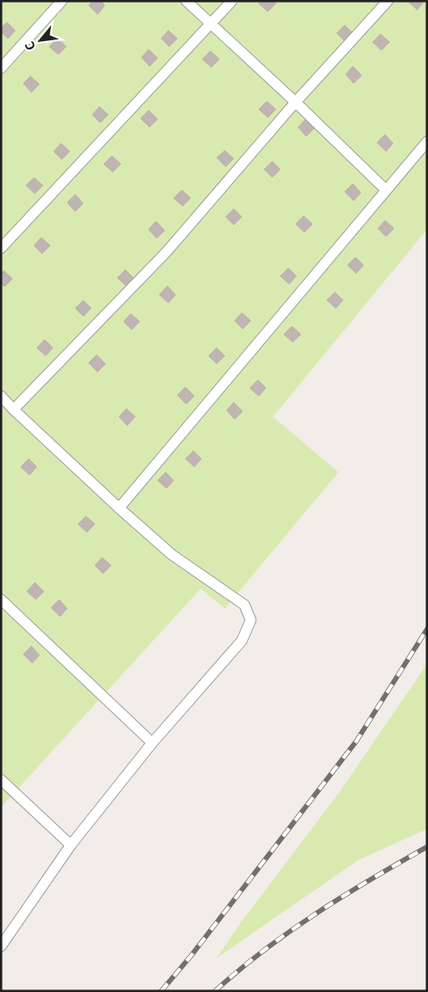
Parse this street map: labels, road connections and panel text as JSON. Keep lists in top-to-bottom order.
{
  "north": "bottom left"
}
